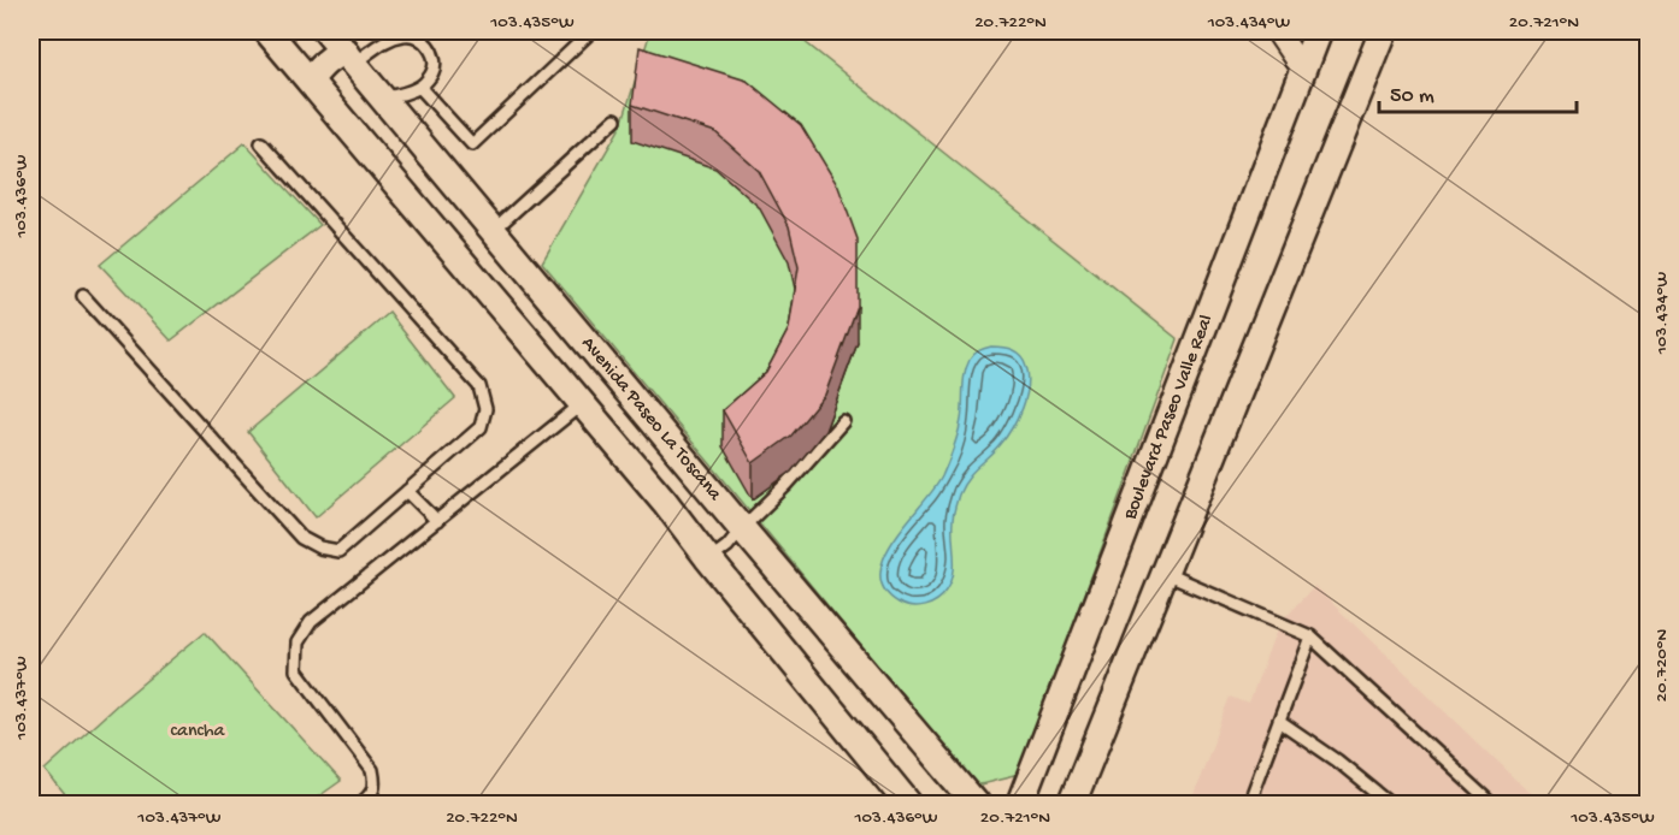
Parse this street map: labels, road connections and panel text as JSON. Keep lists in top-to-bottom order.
{
  "streets": {
    "street": ["Avenida Paseo La Toscana", "Boulevard Paseo Valle Real"]
  },
  "parks": ["cancha"],
  "scale_bar": "50 m",
  "coordinates": [
    "103.435°W",
    "20.722°N",
    "103.434°W",
    "20.721°N",
    "103.436°W",
    "20.720°N",
    "103.437°W"
  ]
}
